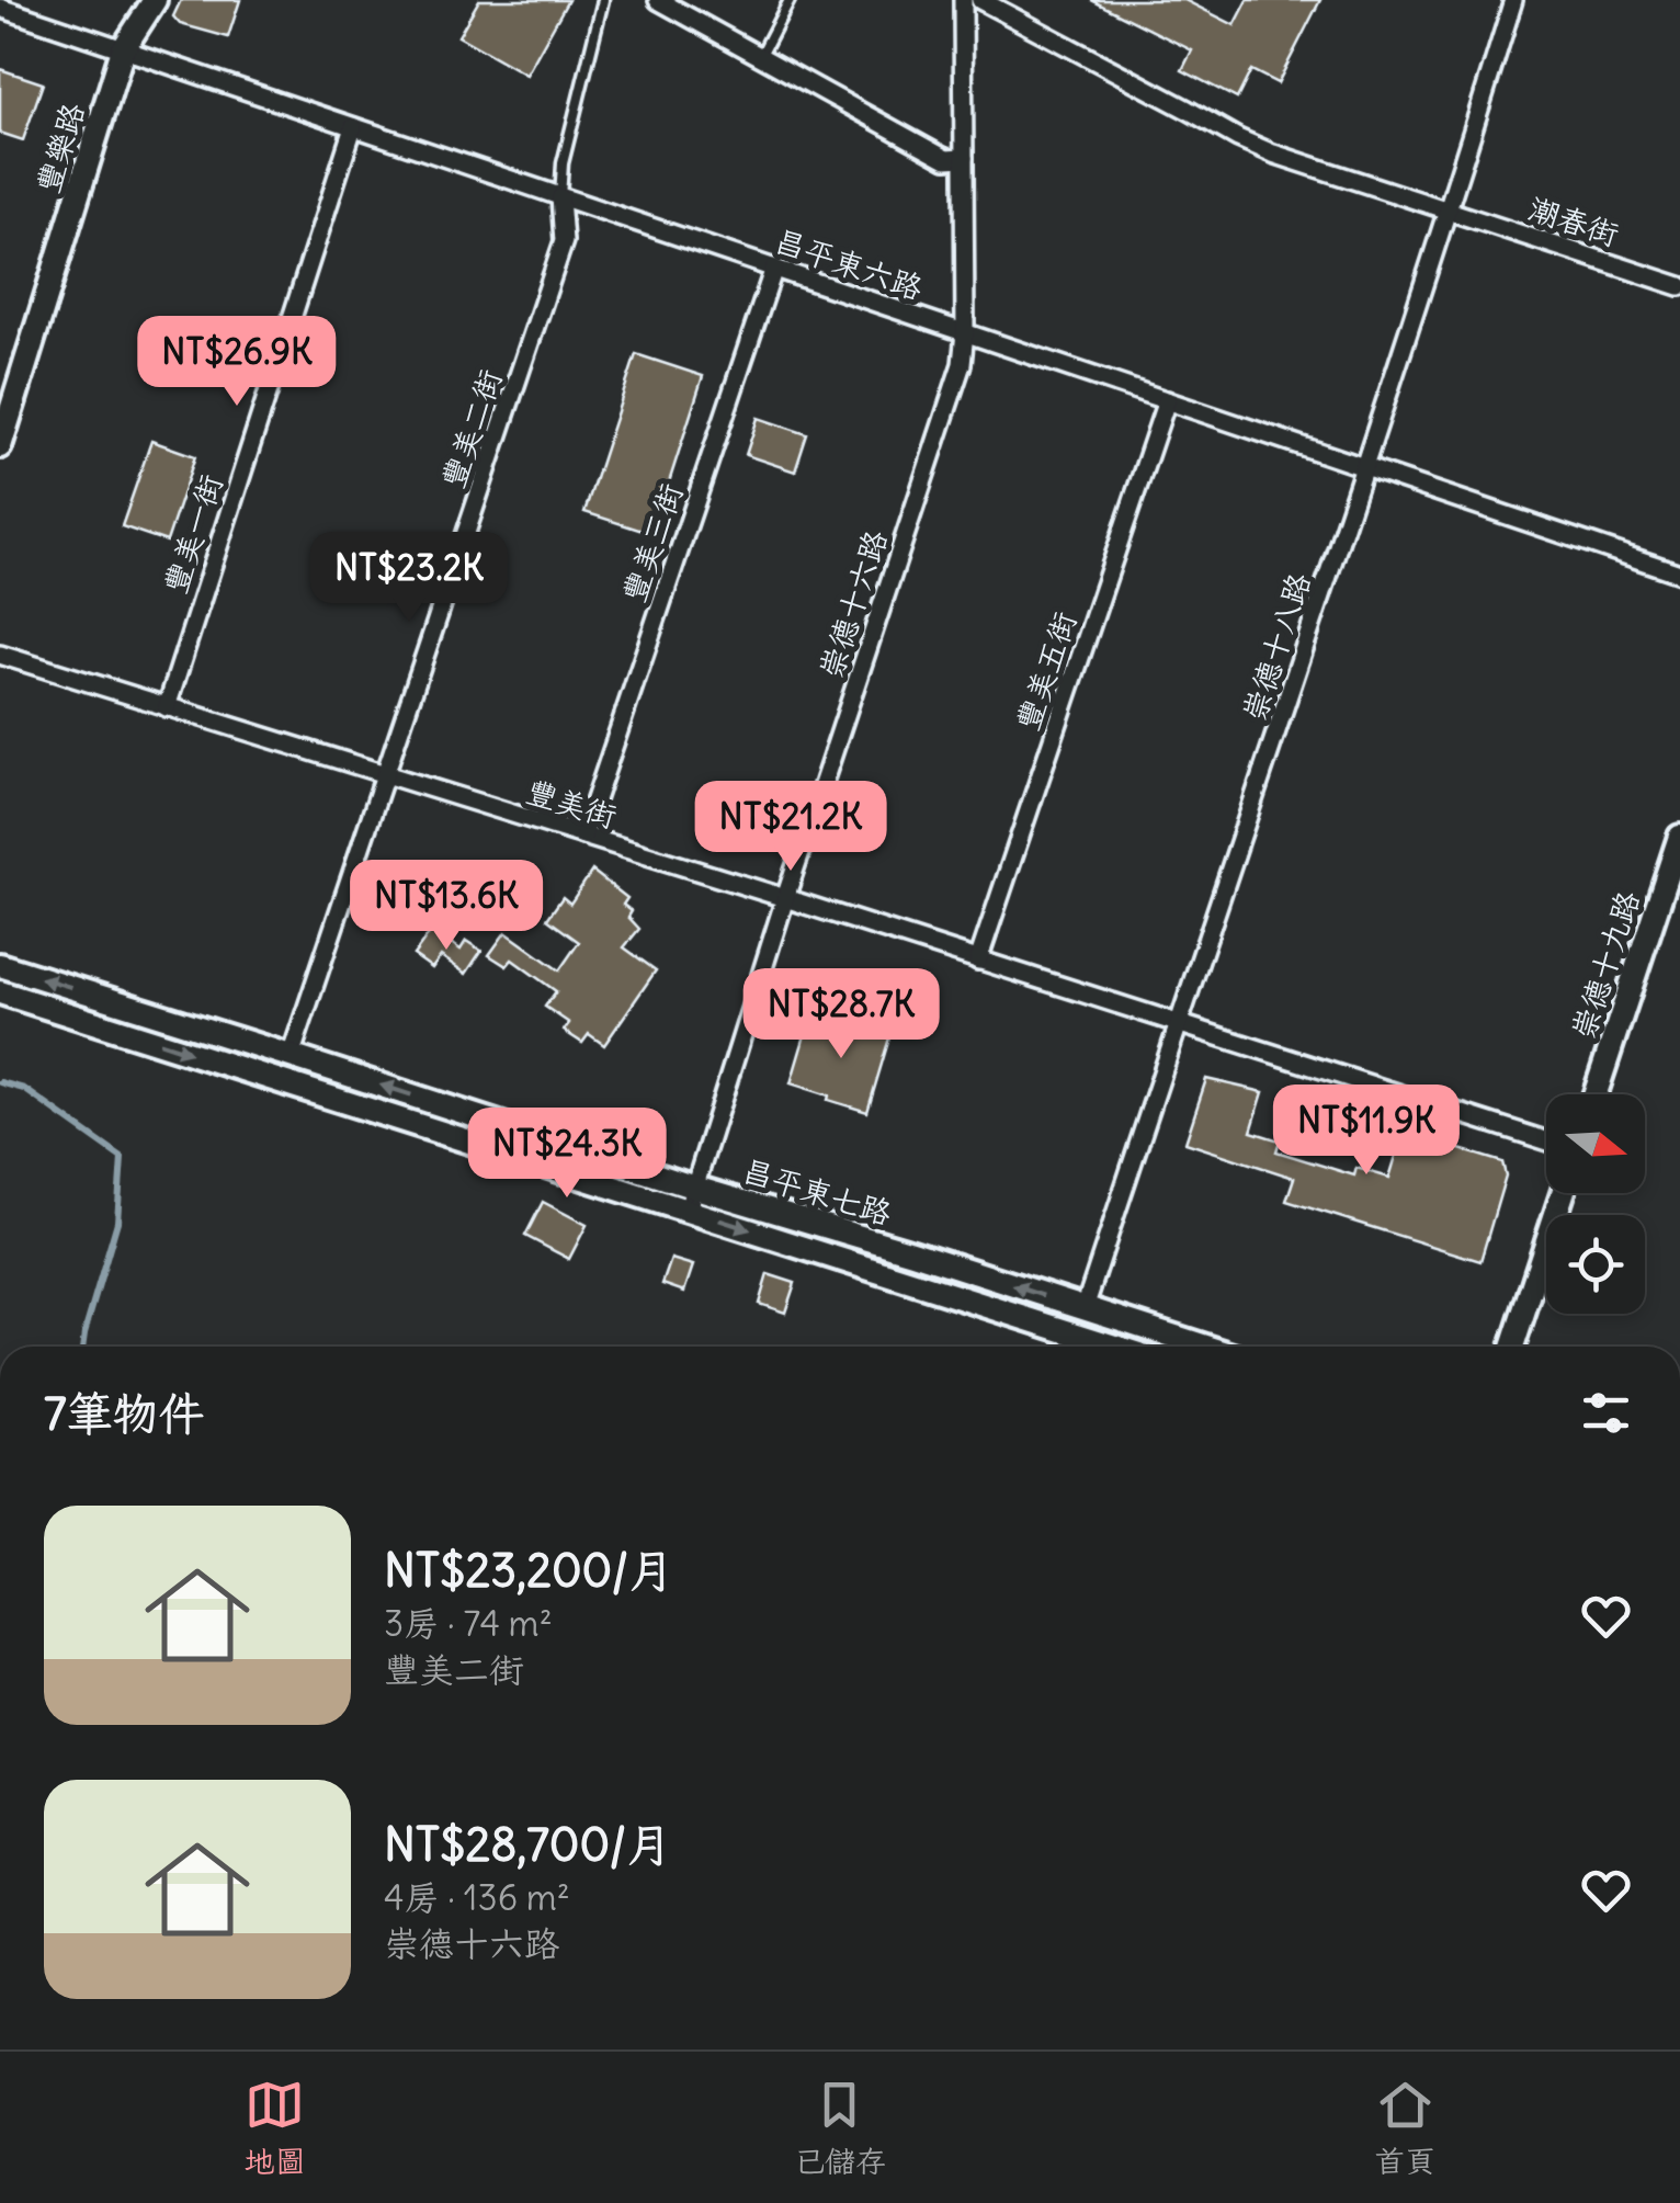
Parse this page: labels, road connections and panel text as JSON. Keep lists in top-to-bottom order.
{
  "streets": {
    "street": [
      "豐樂路",
      "潮春街",
      "昌平東六路",
      "豐美二街",
      "豐美一街",
      "豐美三街",
      "崇德十六路",
      "崇德十八路",
      "豐美五街",
      "豐美街",
      "崇德十九路",
      "昌平東七路"
    ]
  },
  "crossings": [
    ["豐樂路", "昌平東六路"],
    ["潮春街", "崇德十八路"],
    ["昌平東六路", "豐美二街"],
    ["昌平東六路", "豐美一街"],
    ["昌平東六路", "豐美三街"],
    ["昌平東六路", "崇德十六路"],
    ["昌平東六路", "崇德十八路"],
    ["昌平東六路", "豐美五街"],
    ["豐美二街", "豐美街"],
    ["豐美二街", "昌平東七路"],
    ["豐美一街", "豐美街"],
    ["豐美三街", "豐美街"],
    ["崇德十六路", "豐美街"],
    ["崇德十六路", "昌平東七路"],
    ["崇德十八路", "豐美街"],
    ["崇德十八路", "昌平東七路"],
    ["豐美五街", "豐美街"]
  ],
  "north": "right",
  "page": {
    "price": [
      "NT$26.9K",
      "NT$23.2K",
      "NT$21.2K",
      "NT$13.6K",
      "NT$28.7K",
      "NT$11.9K",
      "NT$24.3K"
    ],
    "heading": "7筆物件",
    "list": [
      {
        "name": "NT$23,200/月",
        "note": "3房 · 74 m² · 豐美二街"
      },
      {
        "name": "NT$28,700/月",
        "note": "4房 · 136 m² · 崇德十六路"
      }
    ],
    "tabs": ["地圖", "已儲存", "首頁"]
  }
}
